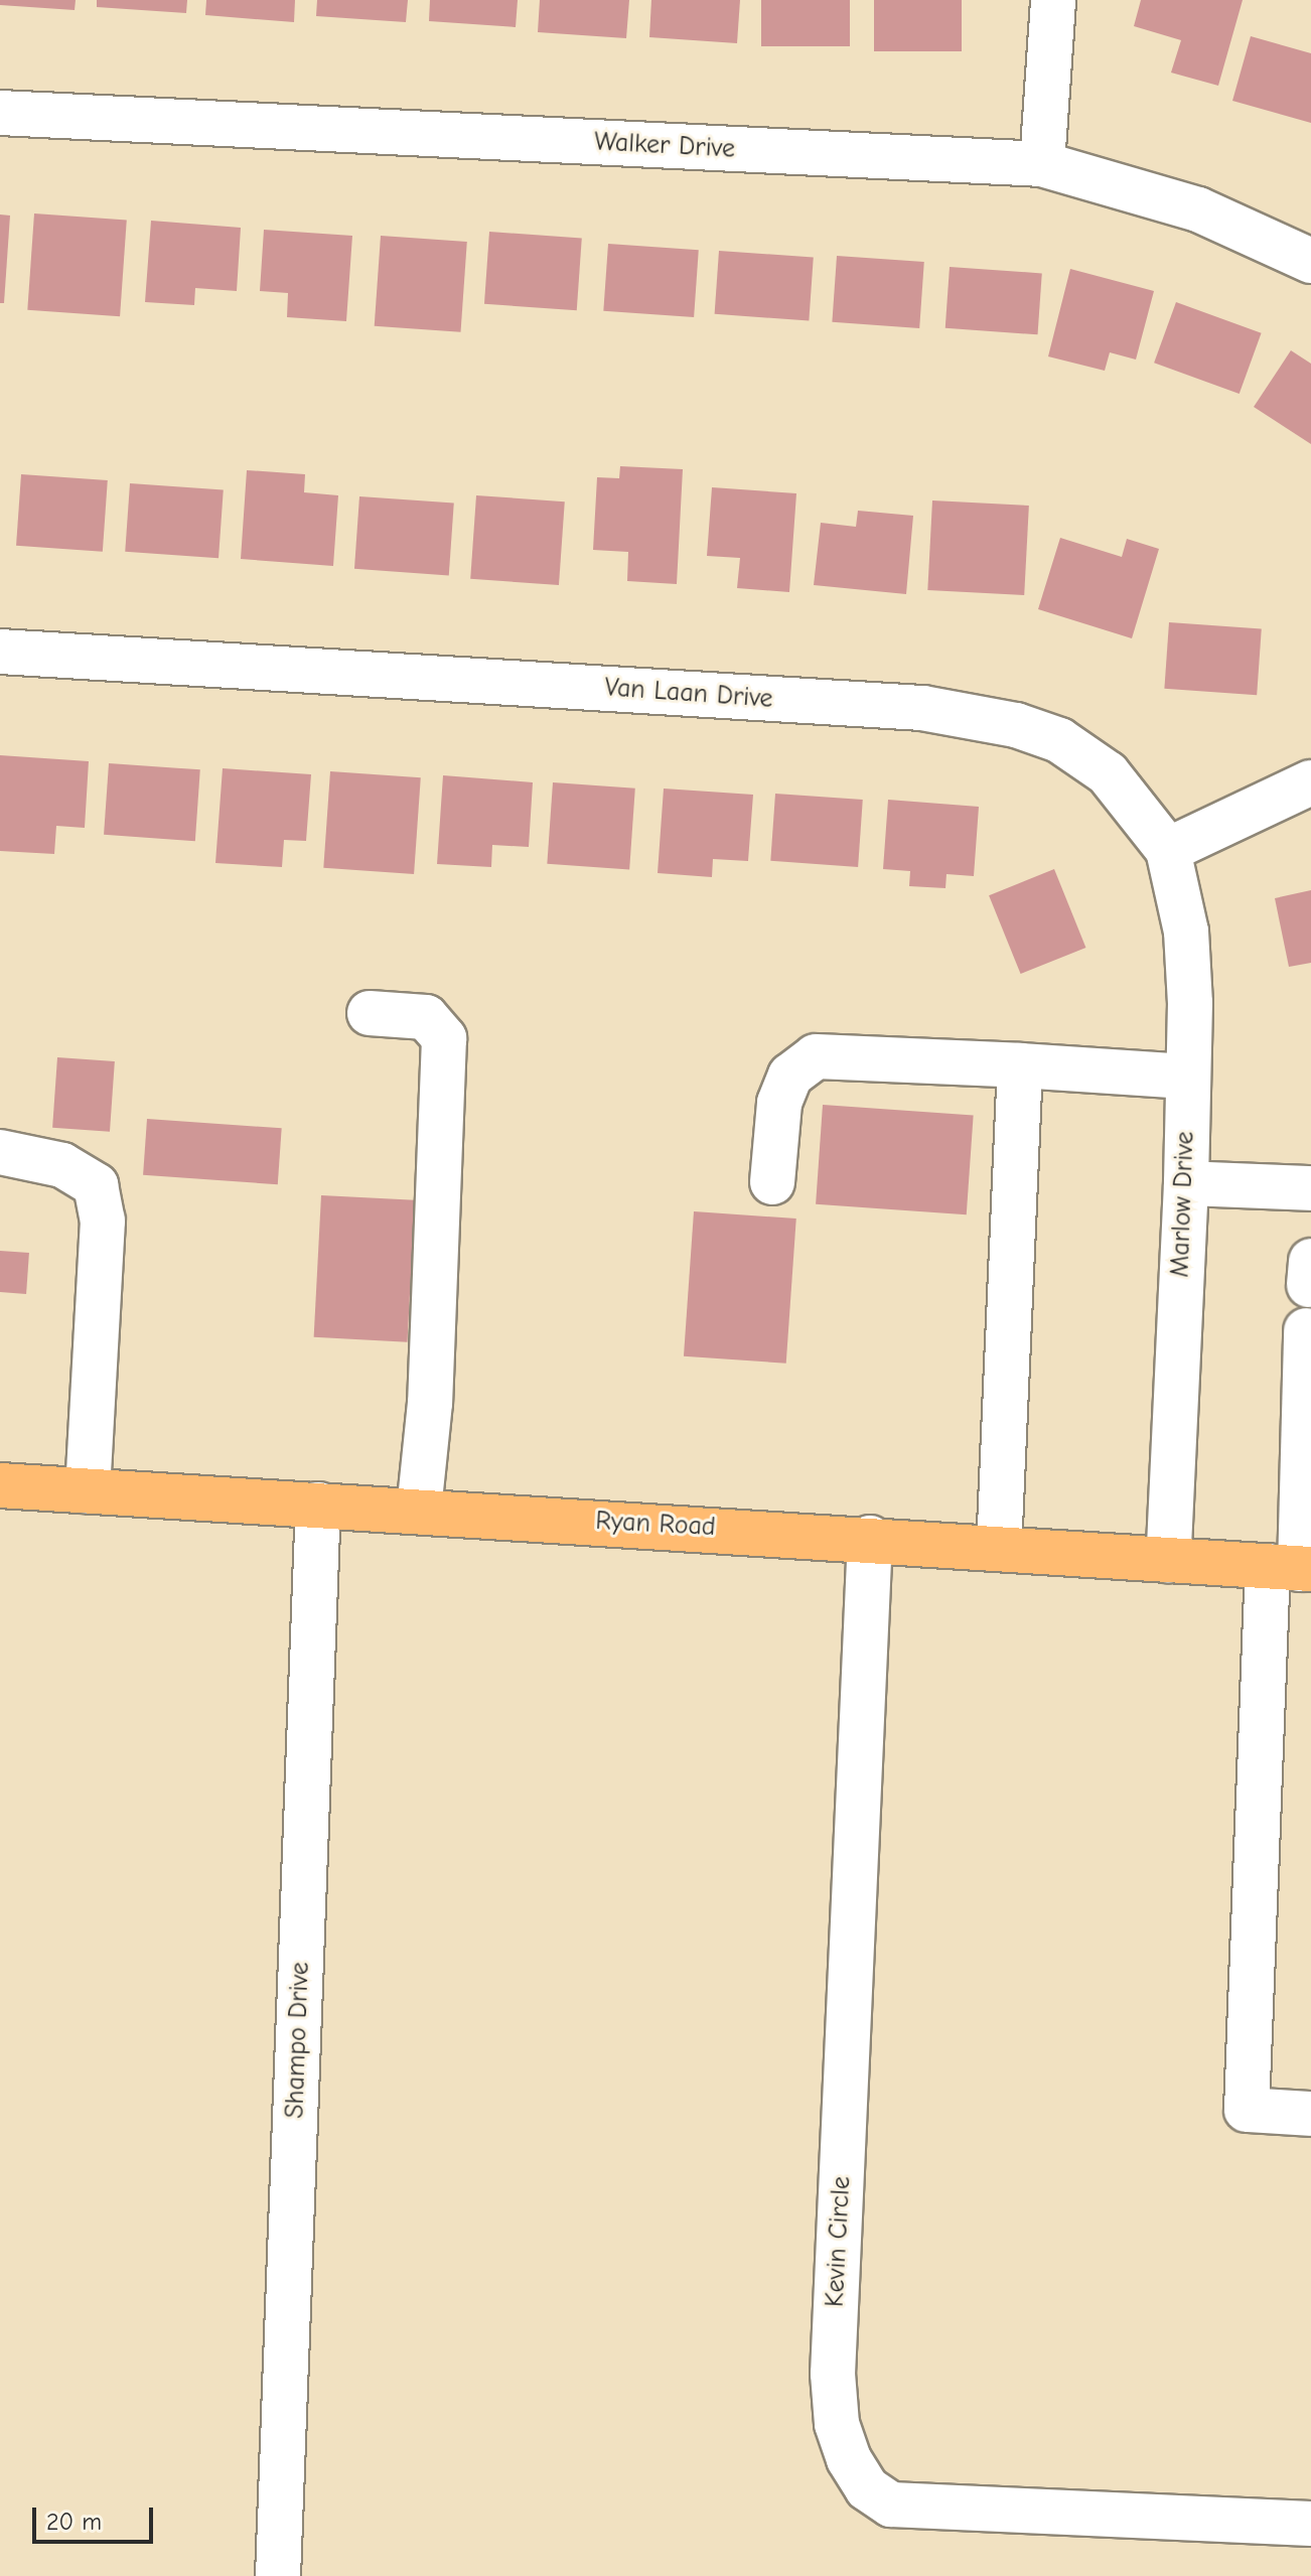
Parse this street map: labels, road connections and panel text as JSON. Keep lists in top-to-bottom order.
{
  "streets": {
    "main road": ["Ryan Road"],
    "street": [
      "Walker Drive",
      "Van Laan Drive",
      "Marlow Drive",
      "Shampo Drive",
      "Kevin Circle"
    ]
  },
  "crossings": [
    ["Van Laan Drive", "Marlow Drive"],
    ["Marlow Drive", "Ryan Road"],
    ["Ryan Road", "Shampo Drive"],
    ["Ryan Road", "Kevin Circle"]
  ],
  "scale_bar": "20 m"
}
